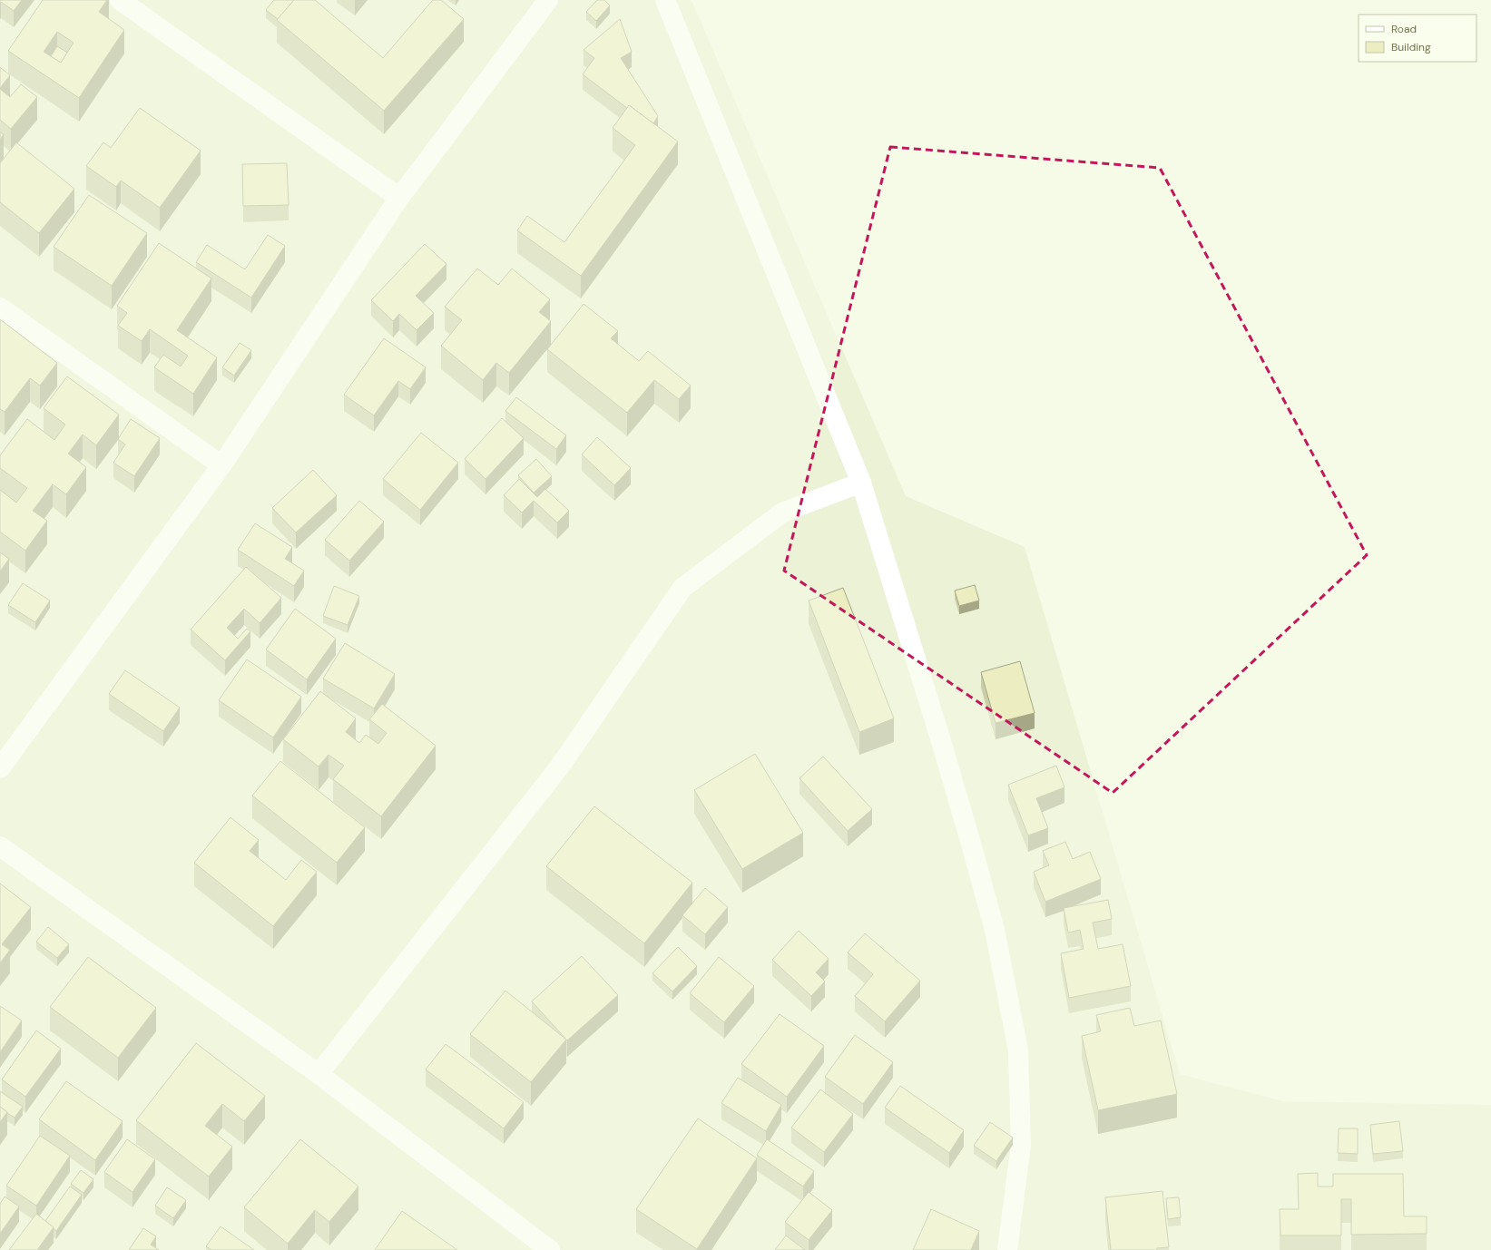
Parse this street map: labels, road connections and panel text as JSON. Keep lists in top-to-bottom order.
{
  "legend": ["Road", "Building"]
}
